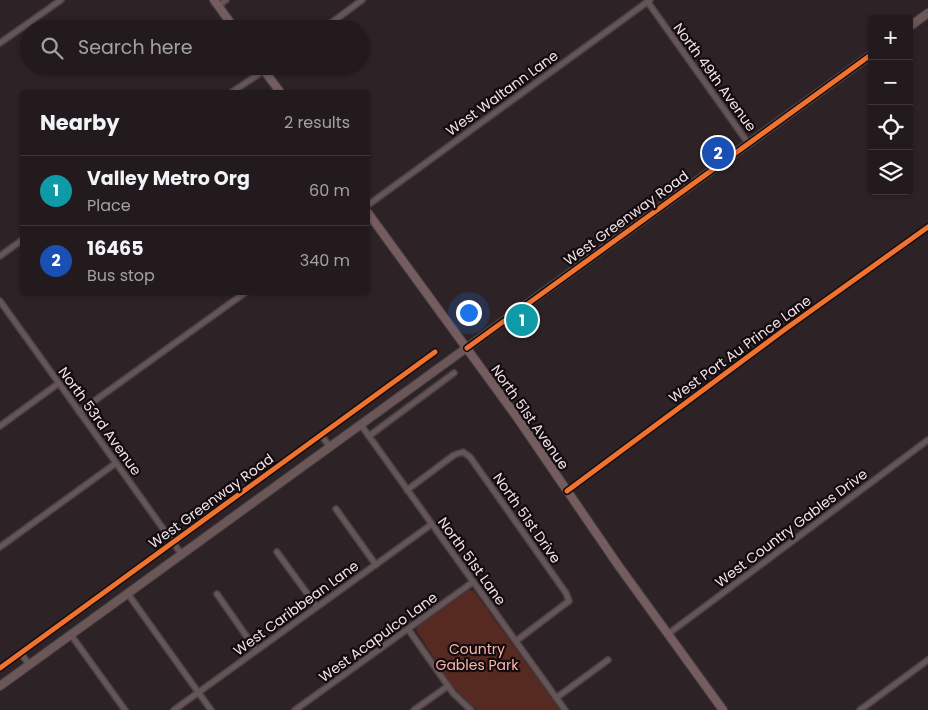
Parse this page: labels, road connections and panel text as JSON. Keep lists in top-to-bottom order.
{
  "streets": {
    "main road": ["West Greenway Road", "North 51st Avenue"],
    "street": [
      "North 49th Avenue",
      "West Waltann Lane",
      "West Port Au Prince Lane",
      "North 53rd Avenue",
      "North 51st Drive",
      "West Country Gables Drive",
      "North 51st Lane",
      "West Caribbean Lane",
      "West Acapulco Lane"
    ]
  },
  "crossings": [
    ["North 49th Avenue", "West Waltann Lane"],
    ["North 49th Avenue", "West Greenway Road"],
    ["West Greenway Road", "North 51st Avenue"],
    ["West Greenway Road", "North 53rd Avenue"],
    ["West Greenway Road", "North 51st Lane"],
    ["West Port Au Prince Lane", "North 51st Avenue"],
    ["North 51st Avenue", "West Country Gables Drive"],
    ["North 51st Drive", "North 51st Lane"],
    ["North 51st Lane", "West Caribbean Lane"],
    ["North 51st Lane", "West Acapulco Lane"]
  ],
  "parks": ["Country Gables Park"],
  "page": {
    "map_buttons": ["+", "−"],
    "search": "Search here",
    "heading": ["Nearby", "2 results"],
    "pins": ["2", "1"],
    "list": [
      {
        "mark": "1",
        "name": "Valley Metro Org",
        "note": "Place",
        "value": "60 m"
      },
      {
        "mark": "2",
        "name": "16465",
        "note": "Bus stop",
        "value": "340 m"
      }
    ]
  }
}
